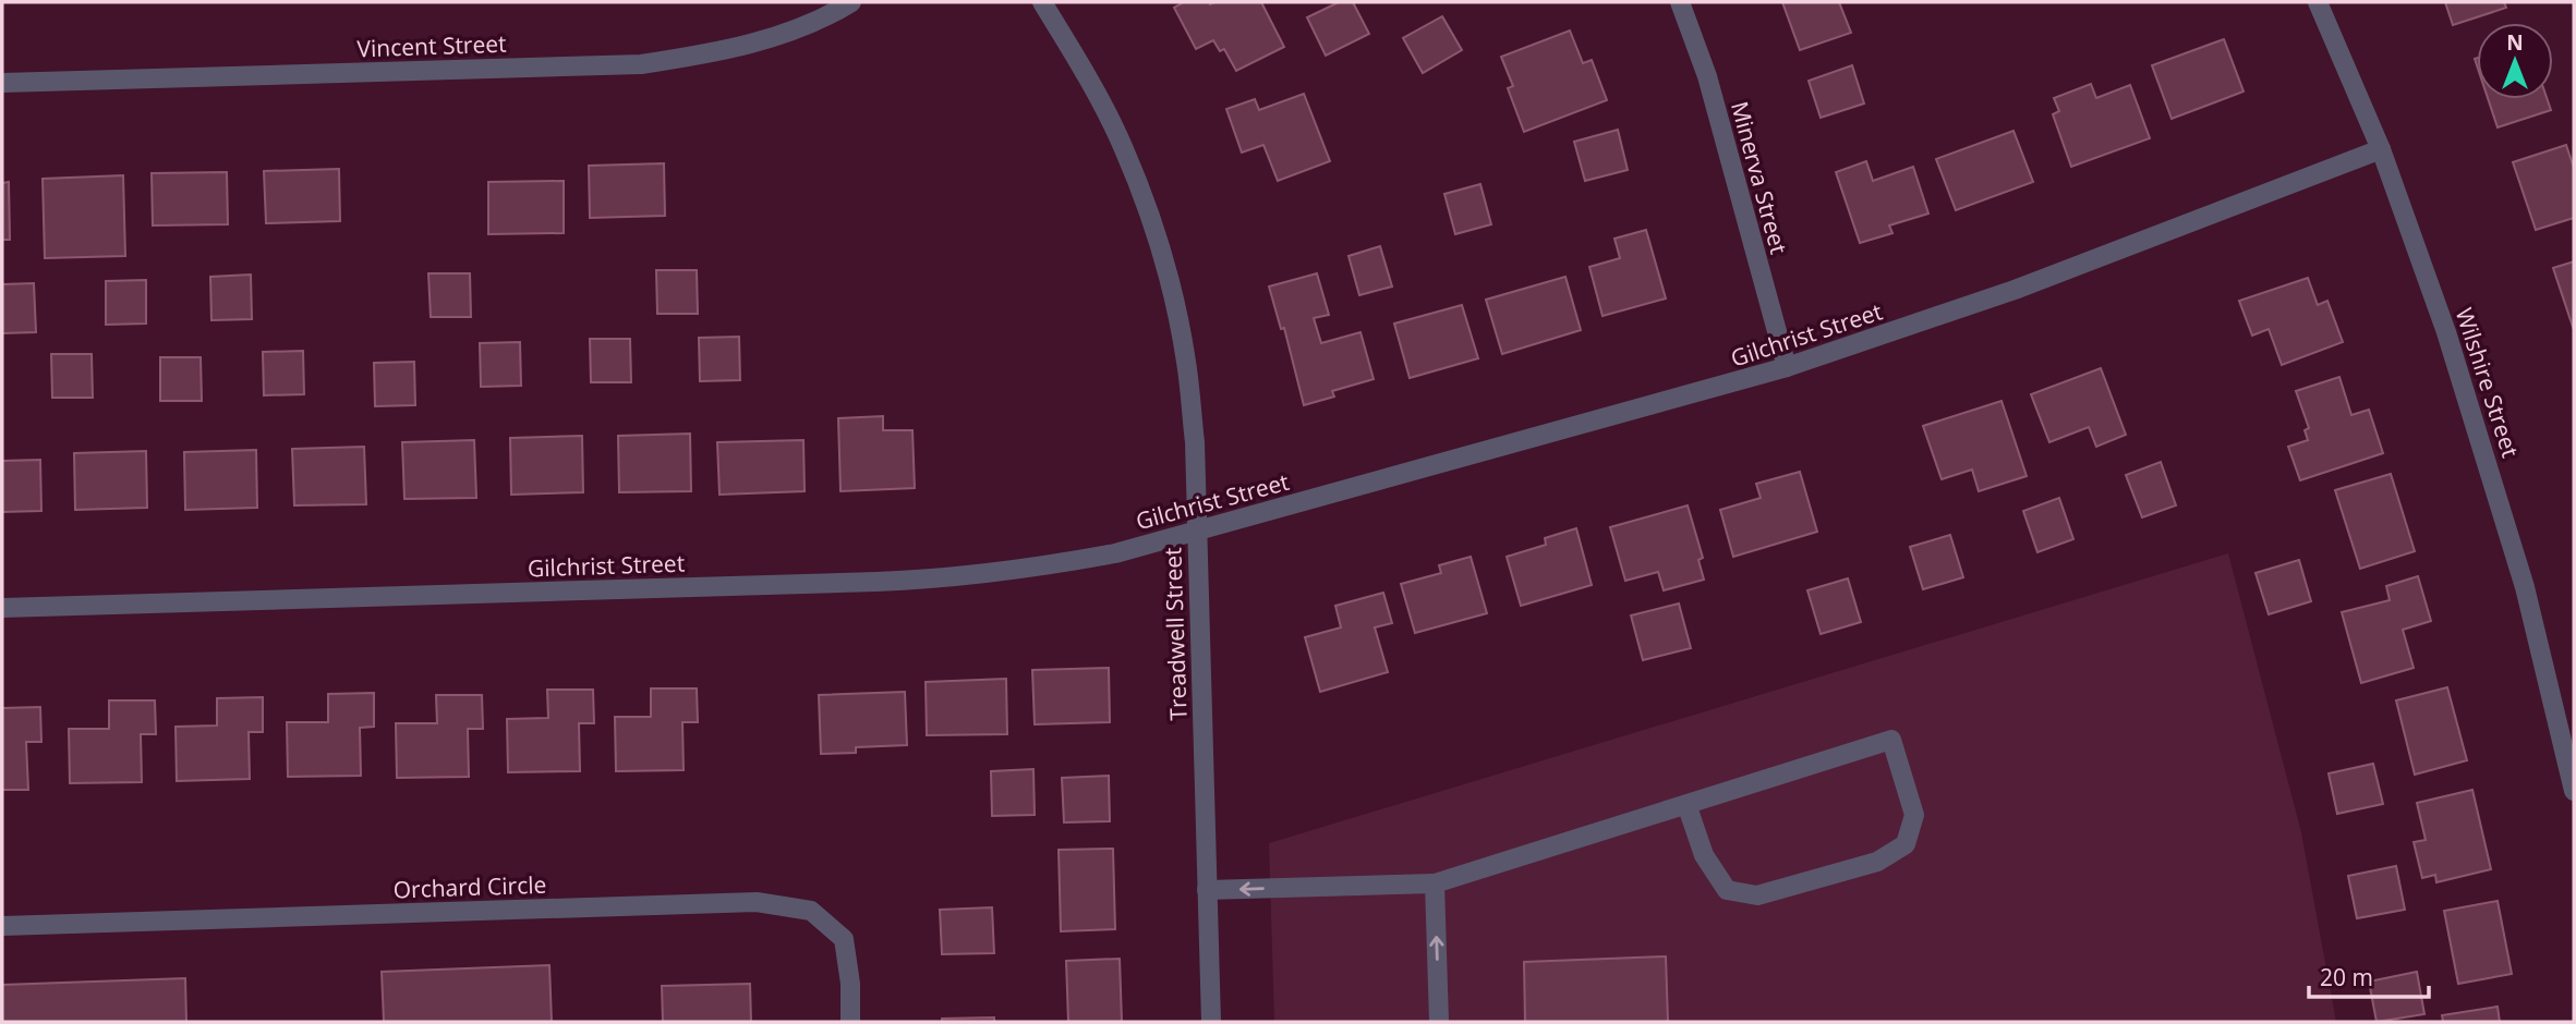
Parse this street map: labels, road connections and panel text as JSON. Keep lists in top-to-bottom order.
{
  "streets": {
    "street": [
      "Vincent Street",
      "Minerva Street",
      "Gilchrist Street",
      "Wilshire Street",
      "Treadwell Street",
      "Orchard Circle"
    ]
  },
  "crossings": [
    ["Minerva Street", "Gilchrist Street"],
    ["Gilchrist Street", "Wilshire Street"],
    ["Gilchrist Street", "Treadwell Street"]
  ],
  "scale_bar": "20 m",
  "north": "top"
}
